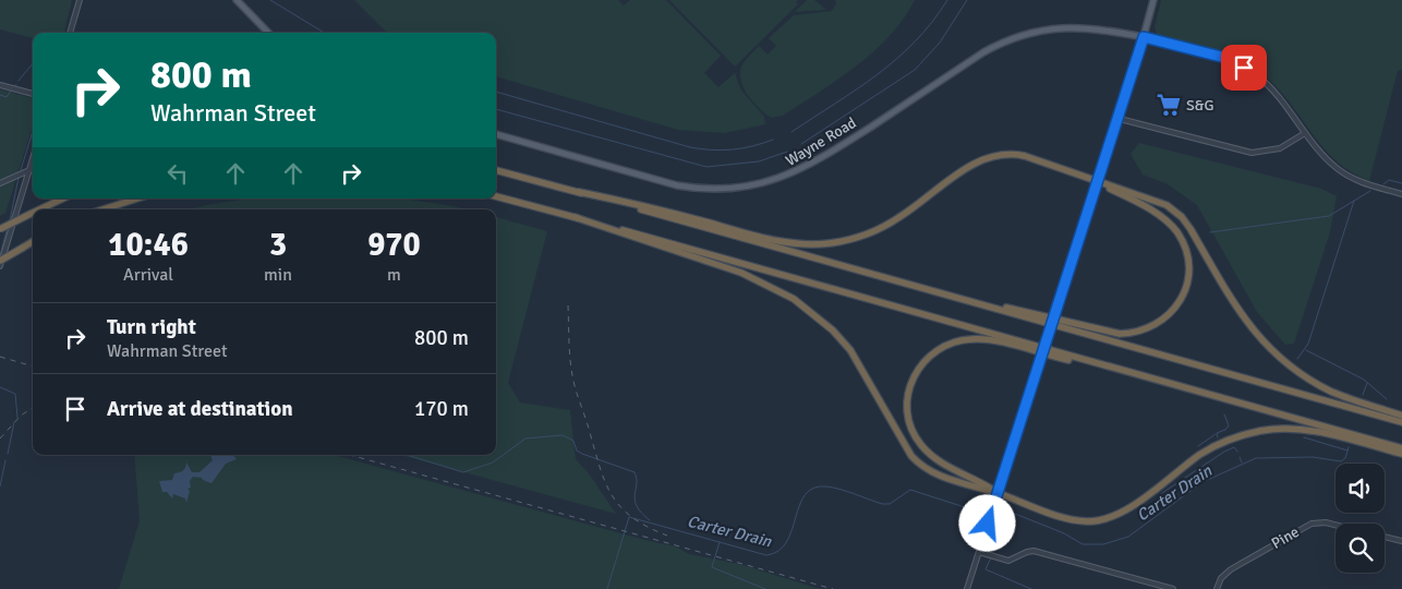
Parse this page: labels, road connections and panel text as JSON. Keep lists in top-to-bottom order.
{
  "streets": {
    "main road": ["Wayne Road"],
    "street": ["Pine"]
  },
  "water": ["Carter Drain"],
  "places": {
    "supermarket": ["S&G"]
  },
  "page": {
    "turn": ["800 m", "Wahrman Street"],
    "eta": [
      "10:46",
      "Arrival",
      "3",
      "min",
      "970",
      "m"
    ],
    "list": [
      {
        "name": "Turn right",
        "note": "Wahrman Street",
        "value": "800 m"
      },
      {
        "name": "Arrive at destination",
        "value": "170 m"
      }
    ]
  }
}
